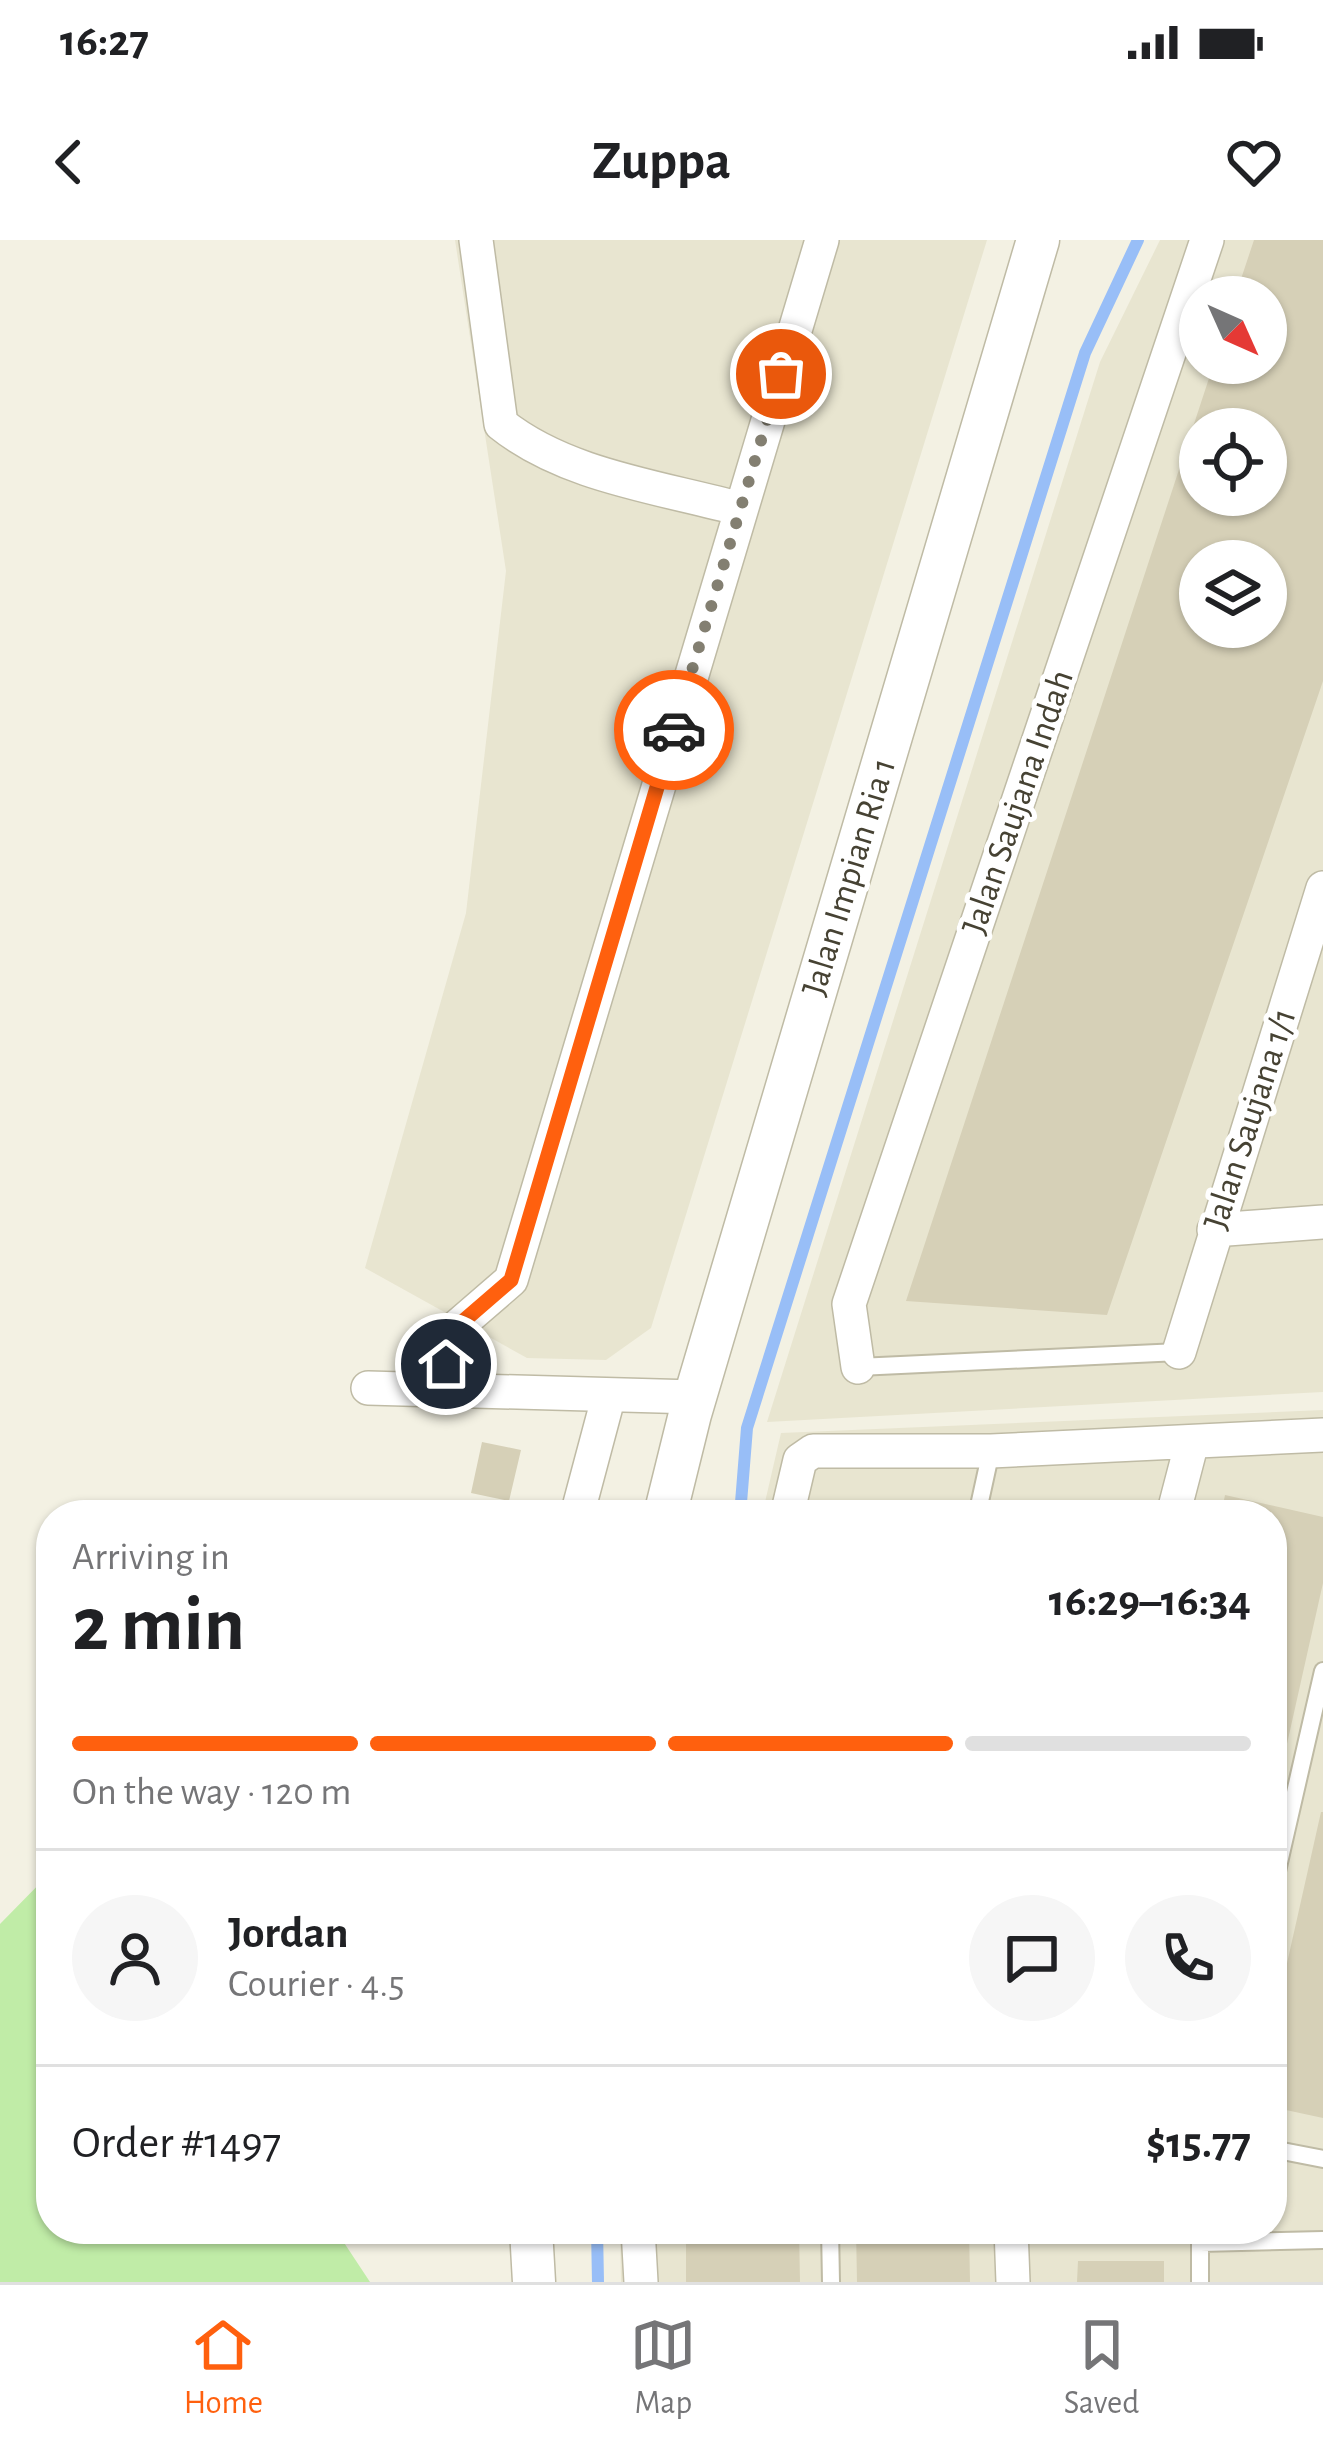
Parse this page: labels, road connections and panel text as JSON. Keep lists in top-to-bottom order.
{
  "streets": {
    "street": ["Jalan Saujana Indah", "Jalan Impian Ria 1", "Jalan Saujana 1/1"]
  },
  "north": "bottom right",
  "page": {
    "status": "16:27",
    "header": "Zuppa",
    "heading": ["2 min", "Arriving in", "16:29–16:34"],
    "panel": [
      "Jordan",
      "Courier · 4.5",
      "Order #1497",
      "$15.77"
    ],
    "bar": "On the way · 120 m",
    "tabs": ["Home", "Map", "Saved"]
  }
}
